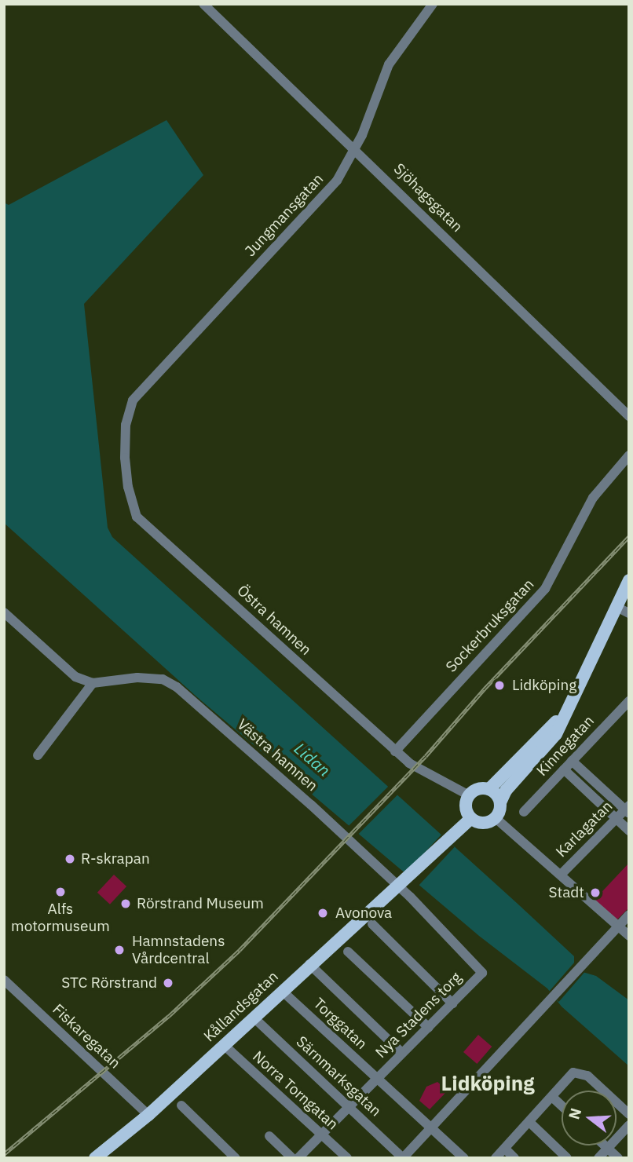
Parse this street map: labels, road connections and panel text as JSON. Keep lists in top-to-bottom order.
{
  "streets": {
    "main road": ["Kållandsgatan"],
    "street": [
      "Sjöhagsgatan",
      "Jungmansgatan",
      "Östra hamnen",
      "Sockerbruksgatan",
      "Kinnegatan",
      "Västra hamnen",
      "Karlagatan",
      "Nya Stadens torg",
      "Torggatan",
      "Fiskaregatan",
      "Särnmarksgatan",
      "Norra Torngatan"
    ]
  },
  "crossings": [
    ["Sjöhagsgatan", "Jungmansgatan"],
    ["Jungmansgatan", "Östra hamnen"],
    ["Östra hamnen", "Sockerbruksgatan"],
    ["Östra hamnen", "Kållandsgatan"],
    ["Västra hamnen", "Kållandsgatan"],
    ["Västra hamnen", "Nya Stadens torg"],
    ["Kållandsgatan", "Torggatan"],
    ["Kållandsgatan", "Fiskaregatan"],
    ["Kållandsgatan", "Särnmarksgatan"],
    ["Kållandsgatan", "Norra Torngatan"],
    ["Nya Stadens torg", "Torggatan"],
    ["Nya Stadens torg", "Särnmarksgatan"],
    ["Nya Stadens torg", "Norra Torngatan"]
  ],
  "districts": ["Lidköping"],
  "water": ["Lidan"],
  "places": [
    "Lidköping",
    "R-skrapan",
    "Alfs motormuseum",
    "Stadt",
    "Rörstrand Museum",
    "Avonova",
    "Hamnstadens Vårdcentral",
    "STC Rörstrand"
  ],
  "north": "left"
}
